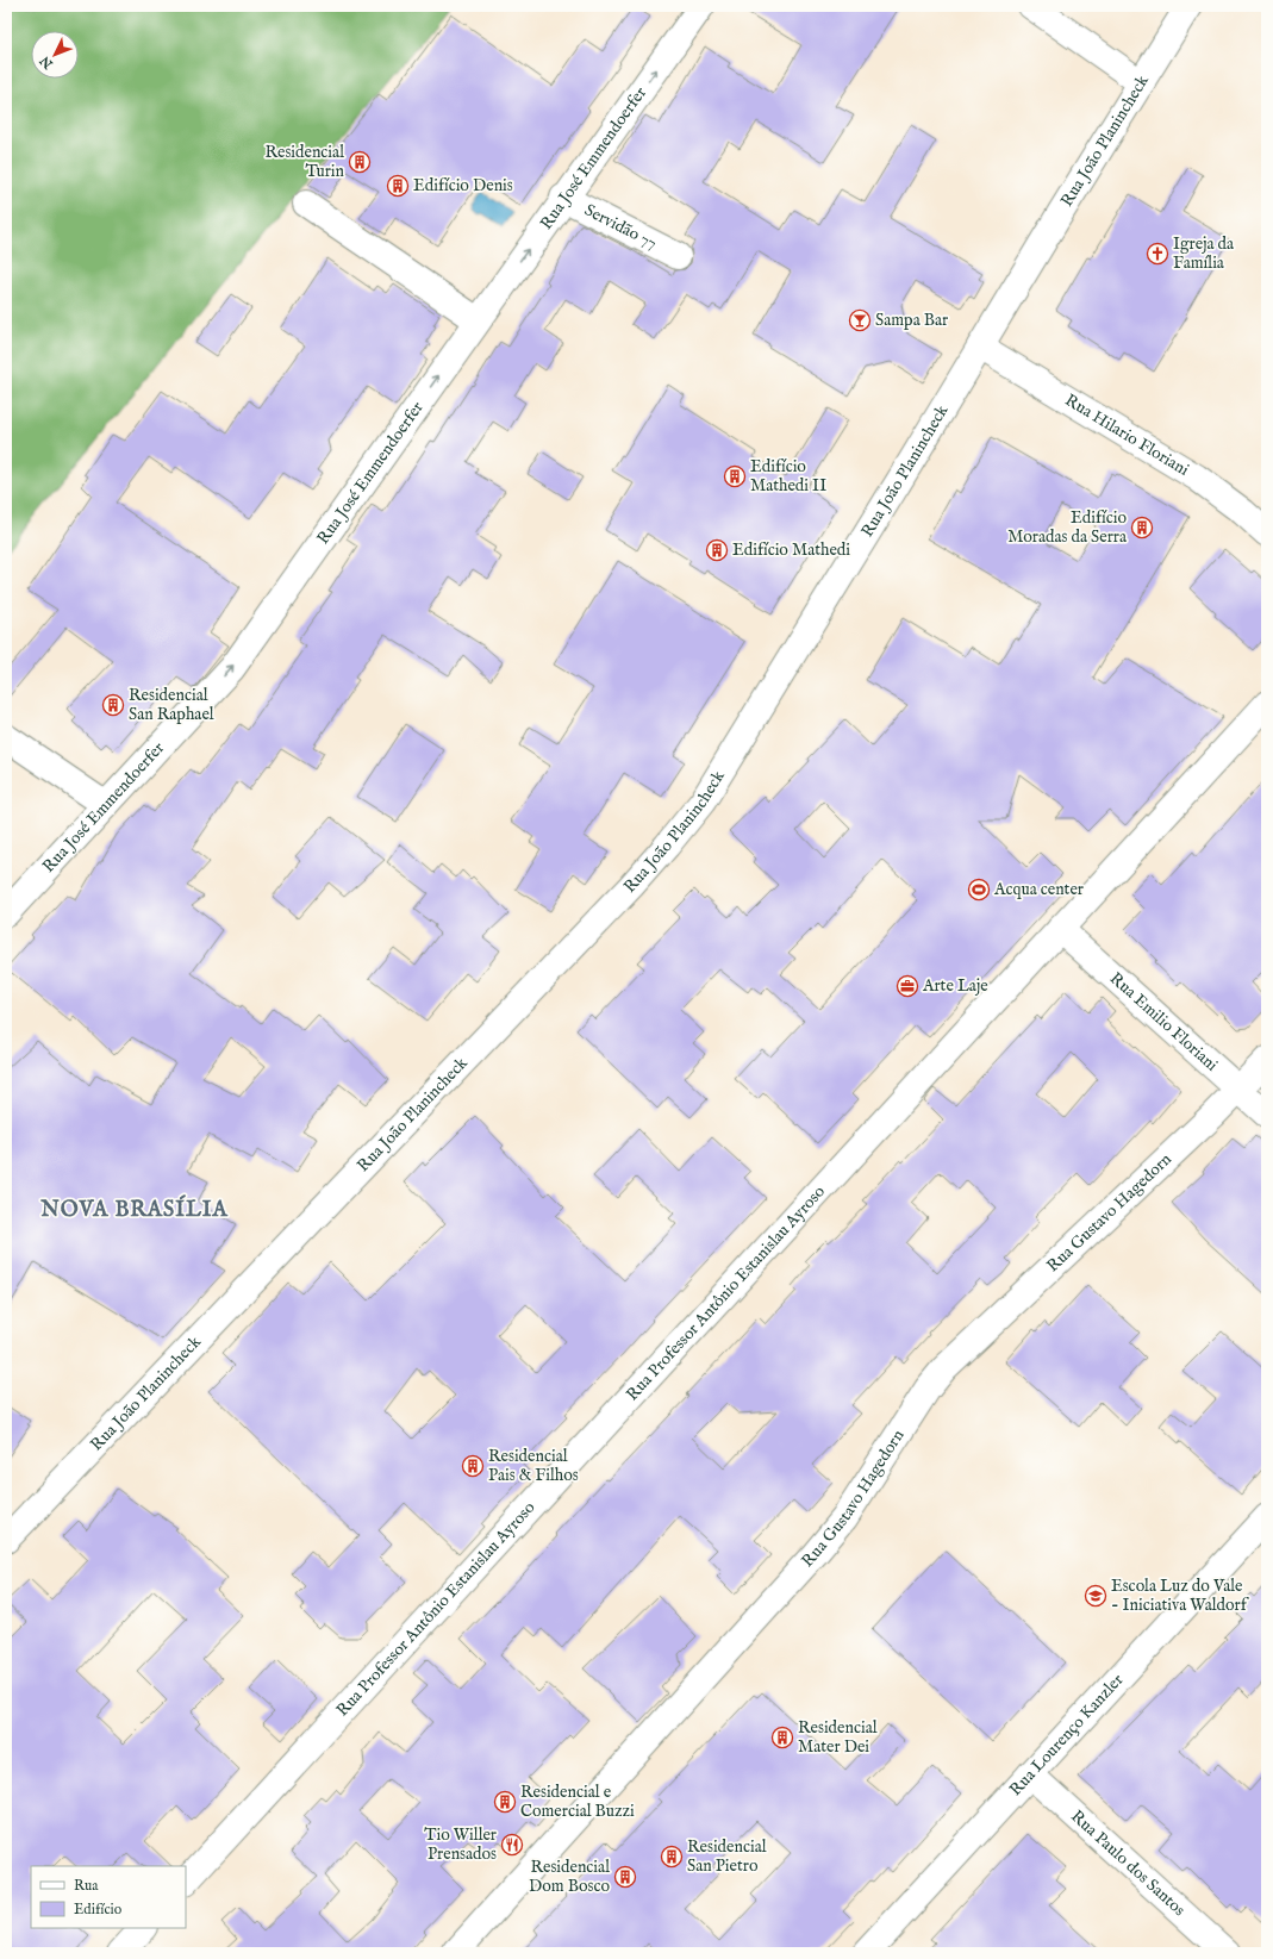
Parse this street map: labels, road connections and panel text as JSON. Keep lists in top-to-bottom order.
{
  "streets": {
    "street": [
      "Rua João Planincheck",
      "Rua José Emmendoerfer",
      "Servidão 77",
      "Rua Hilario Floriani",
      "Rua Emilio Floriani",
      "Rua Gustavo Hagedorn",
      "Rua Professor Antônio Estanislau Ayroso",
      "Rua Lourenço Kanzler",
      "Rua Paulo dos Santos"
    ]
  },
  "crossings": [
    ["Rua João Planincheck", "Rua Hilario Floriani"],
    ["Rua José Emmendoerfer", "Servidão 77"],
    ["Rua Emilio Floriani", "Rua Gustavo Hagedorn"],
    ["Rua Emilio Floriani", "Rua Professor Antônio Estanislau Ayroso"],
    ["Rua Lourenço Kanzler", "Rua Paulo dos Santos"]
  ],
  "one_way": ["Rua José Emmendoerfer"],
  "districts": ["NOVA BRASÍLIA"],
  "places": {
    "building": [
      "Residencial Turin",
      "Edifício Denis",
      "Edifício Mathedi II",
      "Edifício Moradas da Serra",
      "Edifício Mathedi",
      "Residencial San Raphael",
      "Residencial Pais & Filhos",
      "Residencial Mater Dei",
      "Residencial e Comercial Buzzi",
      "Residencial San Pietro",
      "Residencial Dom Bosco"
    ],
    "church": ["Igreja da Família"],
    "bar": ["Sampa Bar"],
    "sports": ["Acqua center"],
    "office": ["Arte Laje"],
    "school or university": ["Escola Luz do Vale - Iniciativa Waldorf"],
    "restaurant": ["Tio Willer Prensados"]
  },
  "legend": ["Rua", "Edifício"],
  "north": "bottom left"
}
